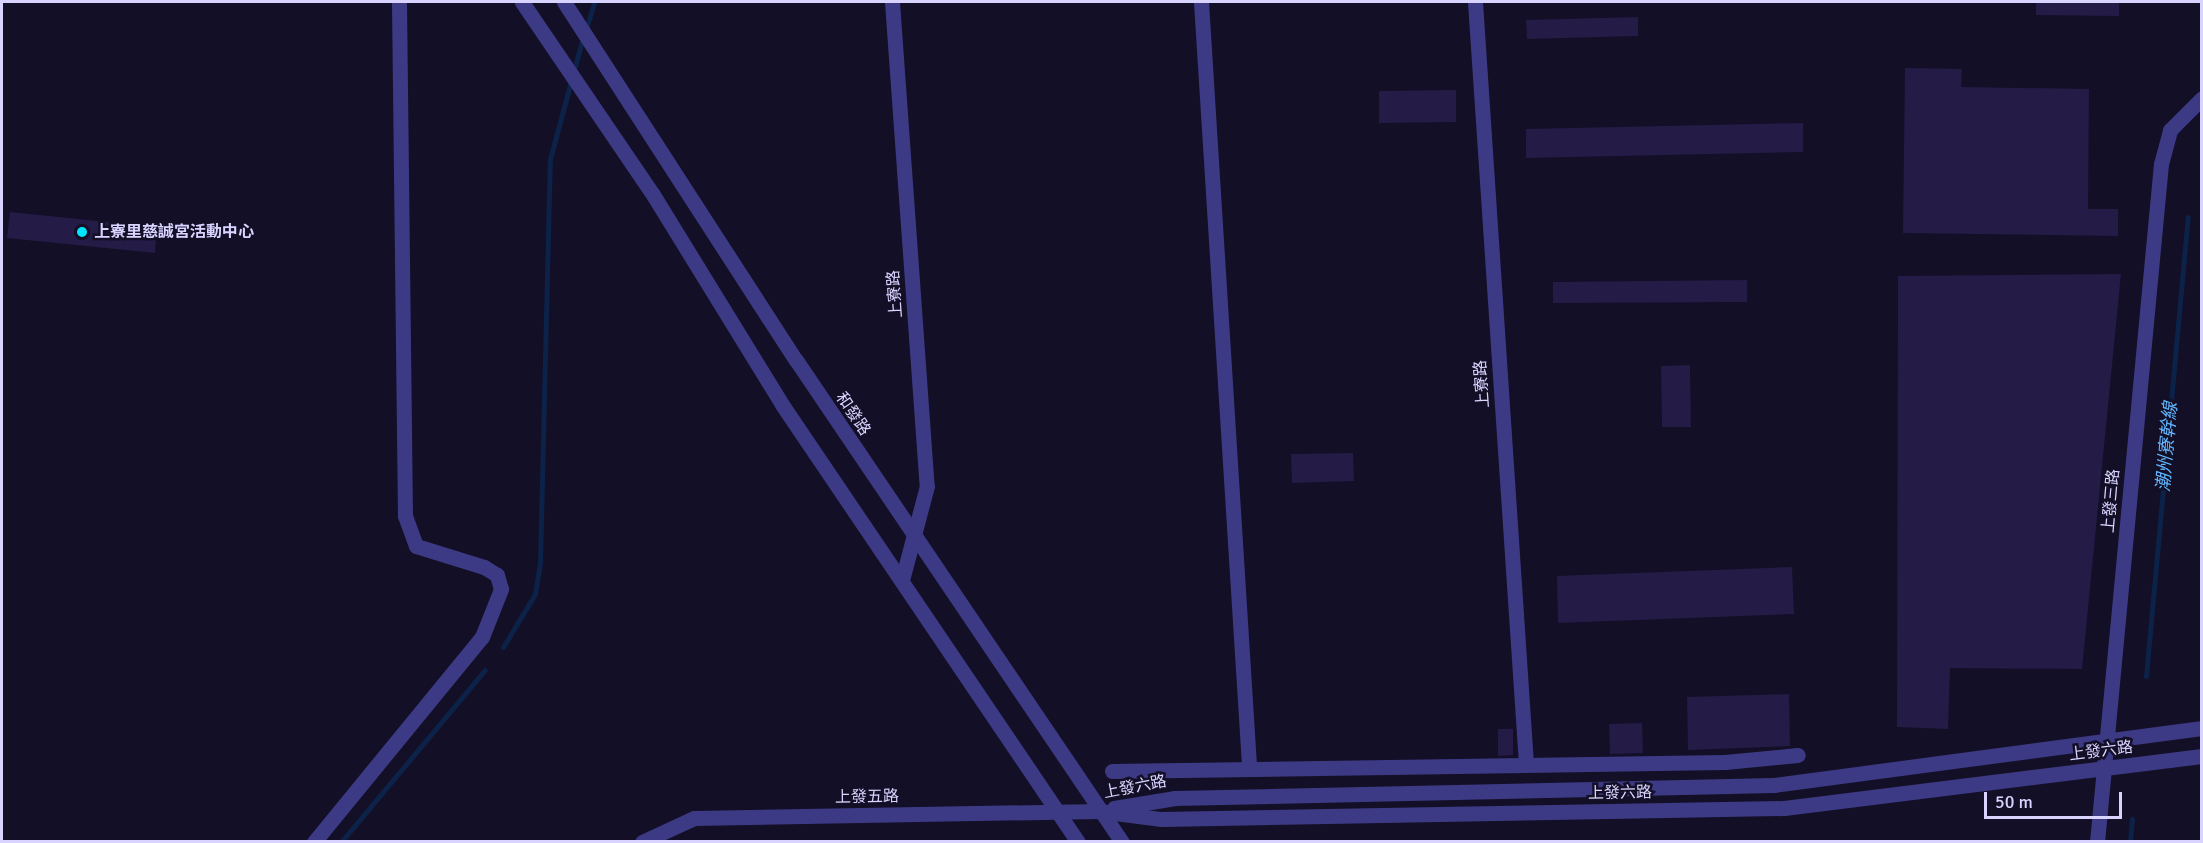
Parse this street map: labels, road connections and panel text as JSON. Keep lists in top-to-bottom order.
{
  "streets": {
    "street": [
      "上寮路",
      "和發路",
      "上發三路",
      "上發六路",
      "上發五路"
    ]
  },
  "crossings": [
    ["上寮路", "和發路"],
    ["和發路", "上發六路"],
    ["和發路", "上發五路"],
    ["上發三路", "上發六路"],
    ["上發六路", "上發五路"]
  ],
  "water": ["潮州寮幹線"],
  "places": ["上寮里慈誠宮活動中心"],
  "scale_bar": "50 m"
}
